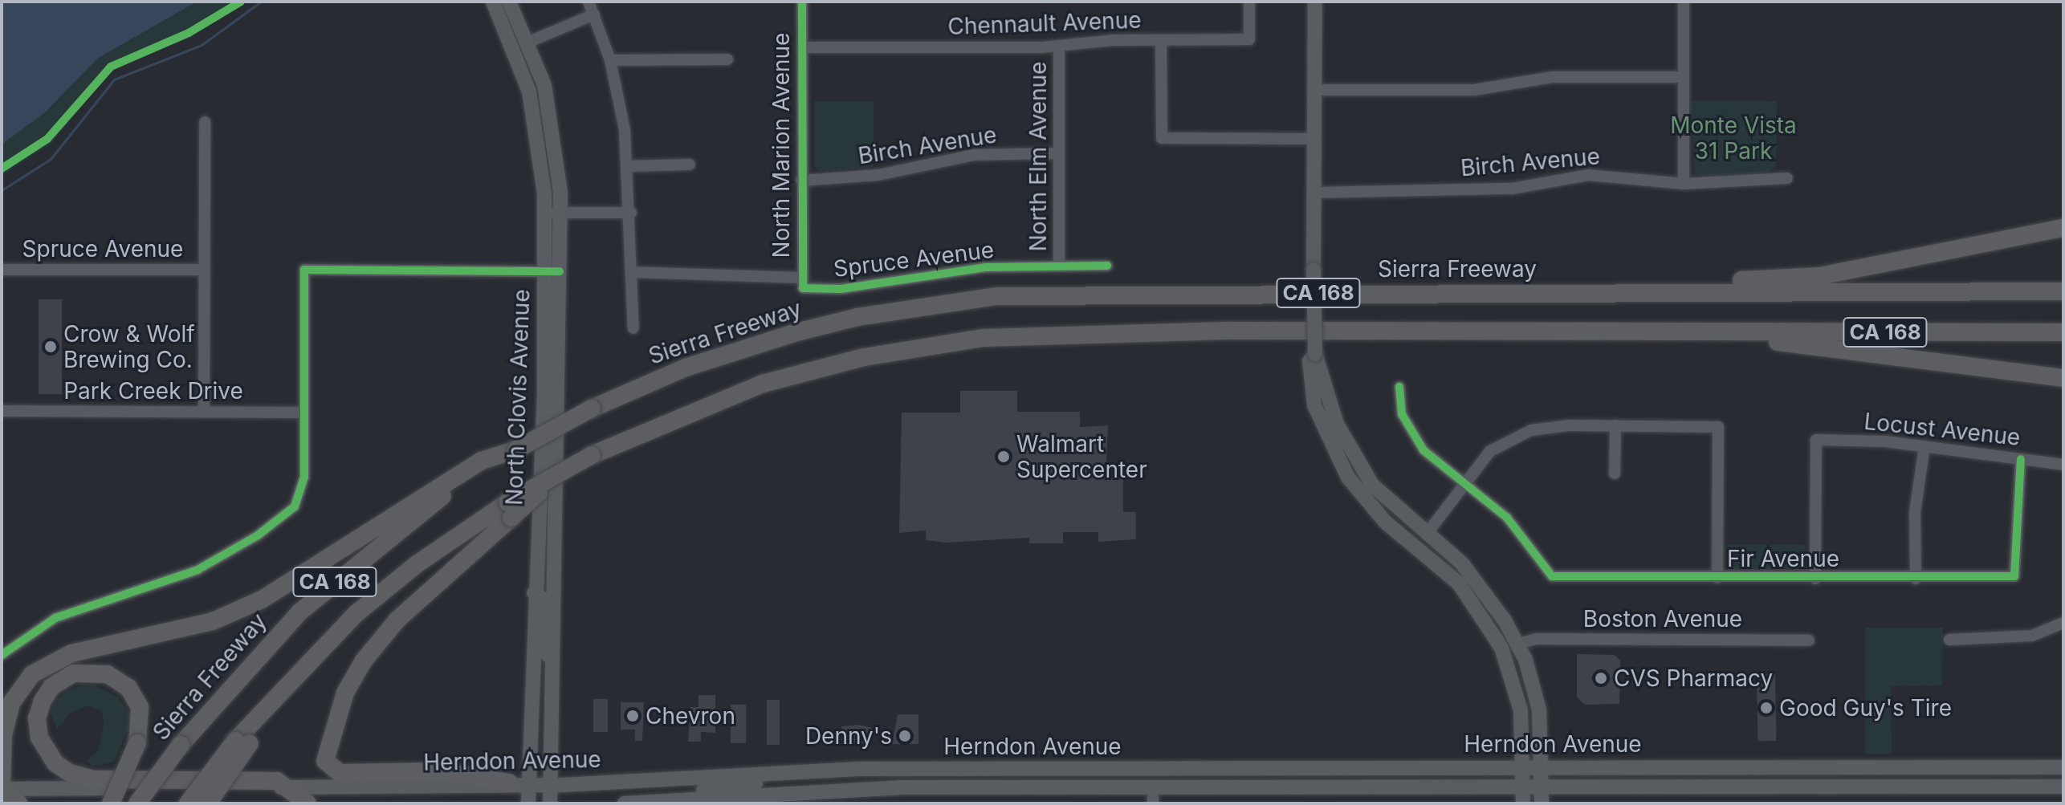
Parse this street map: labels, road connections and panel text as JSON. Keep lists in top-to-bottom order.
{
  "streets": {
    "highway": ["Sierra Freeway", "CA 168"],
    "main road": ["North Clovis Avenue", "Herndon Avenue"],
    "street": [
      "Chennault Avenue",
      "North Marion Avenue",
      "Birch Avenue",
      "North Elm Avenue",
      "Spruce Avenue",
      "Park Creek Drive",
      "Locust Avenue",
      "Fir Avenue",
      "Boston Avenue"
    ]
  },
  "crossings": [
    ["Chennault Avenue", "North Marion Avenue"],
    ["Chennault Avenue", "North Elm Avenue"],
    ["North Marion Avenue", "Birch Avenue"],
    ["North Marion Avenue", "Spruce Avenue"],
    ["Birch Avenue", "North Elm Avenue"],
    ["North Elm Avenue", "Spruce Avenue"],
    ["North Clovis Avenue", "Herndon Avenue"],
    ["Locust Avenue", "Fir Avenue"]
  ],
  "parks": ["Monte Vista 31 Park"],
  "places": [
    "Crow & Wolf Brewing Co.",
    "Walmart Supercenter",
    "CVS Pharmacy",
    "Good Guy's Tire",
    "Chevron",
    "Denny's"
  ]
}
